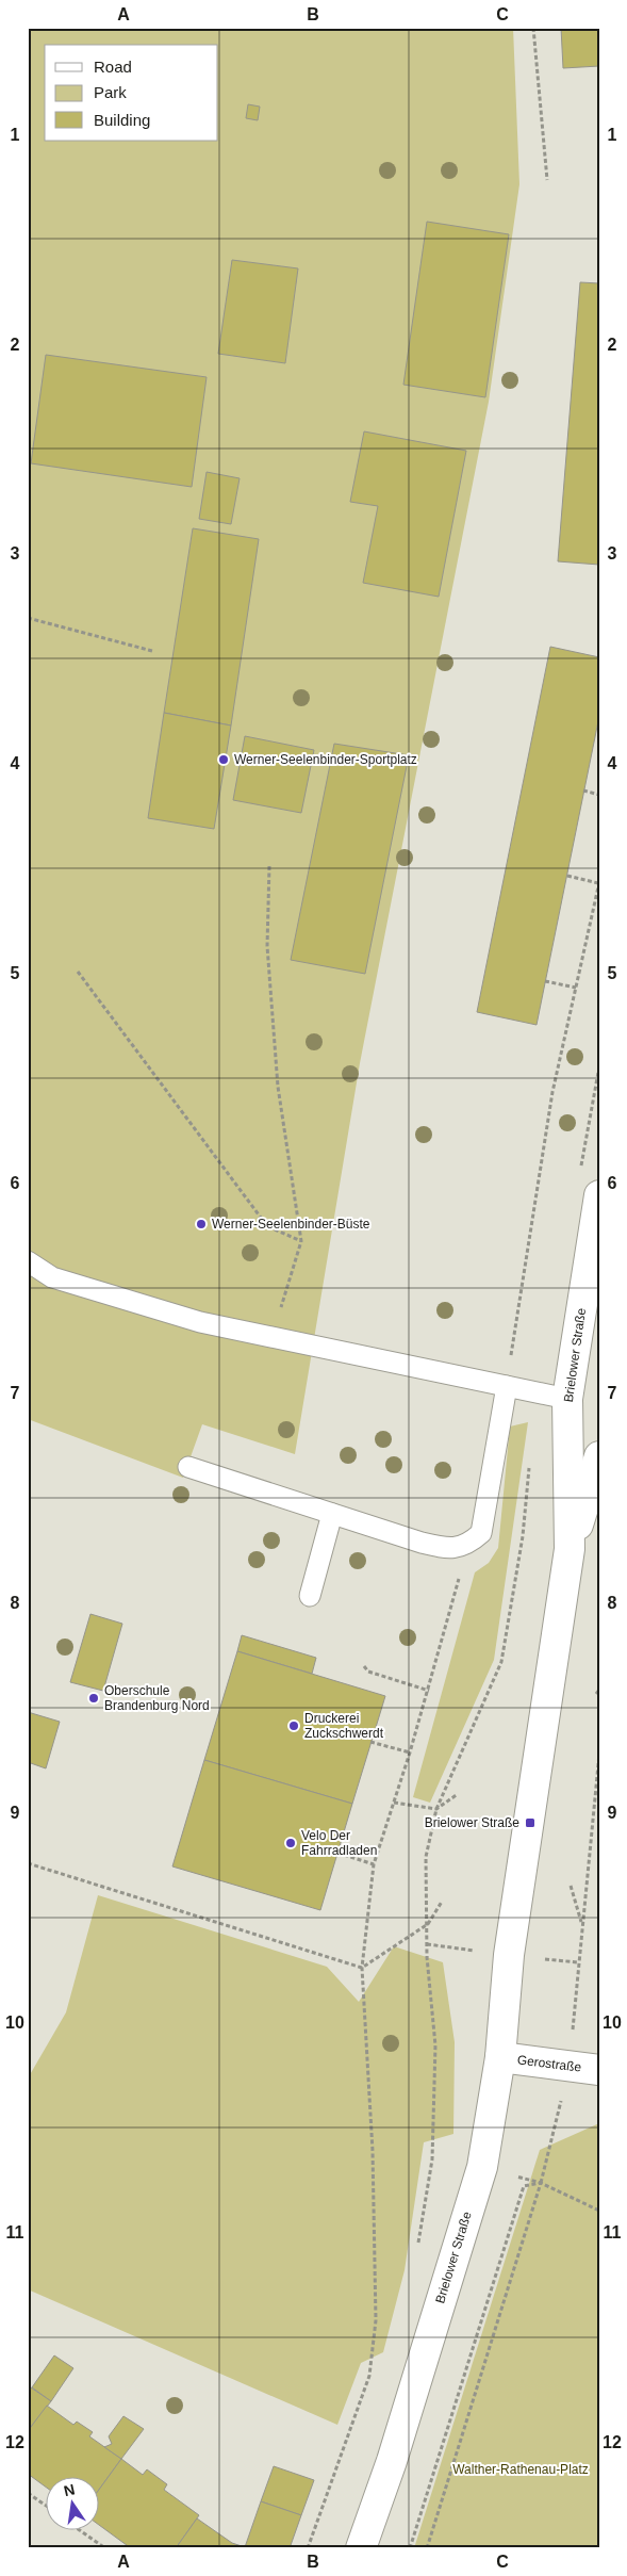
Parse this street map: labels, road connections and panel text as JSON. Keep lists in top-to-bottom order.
{
  "streets": {
    "main road": ["Brielower Straße", "Gerostraße"]
  },
  "crossings": [
    ["Brielower Straße", "Gerostraße"]
  ],
  "parks": ["Walther-Rathenau-Platz"],
  "places": {
    "other": [
      "Werner-Seelenbinder-Sportplatz",
      "Werner-Seelenbinder-Büste",
      "Oberschule Brandenburg Nord",
      "Druckerei Zuckschwerdt",
      "Velo Der Fahrradladen"
    ],
    "transit": ["Brielower Straße"]
  },
  "legend": ["Road", "Park", "Building"],
  "north": "top",
  "grid": {
    "columns": ["A", "B", "C"],
    "rows": [
      "1",
      "2",
      "3",
      "4",
      "5",
      "6",
      "7",
      "8",
      "9",
      "10",
      "11",
      "12"
    ]
  }
}
